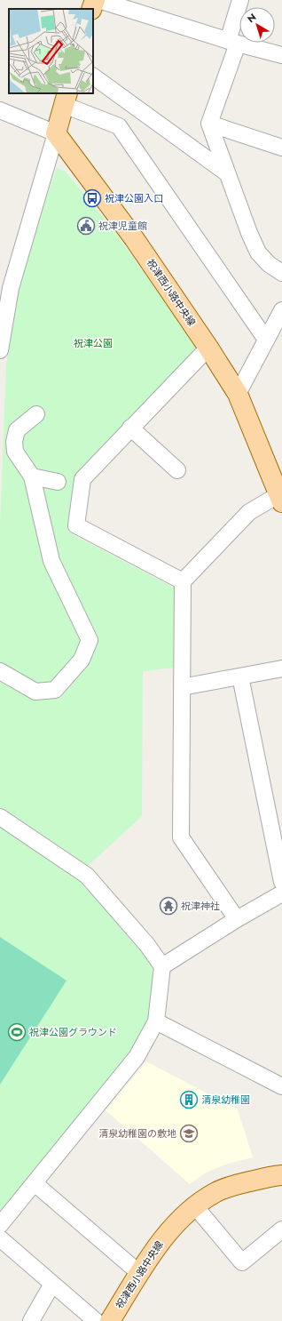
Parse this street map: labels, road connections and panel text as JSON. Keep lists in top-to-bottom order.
{
  "streets": {
    "main road": ["祝津西小路中央線"]
  },
  "parks": ["祝津公園"],
  "places": {
    "bus stop": ["祝津公園入口"],
    "public building": ["祝津児童館"],
    "temple": ["祝津神社"],
    "sports": ["祝津公園グラウンド"],
    "building": ["清泉幼稚園"],
    "school or university": ["清泉幼稚園の敷地"]
  },
  "north": "top left"
}
